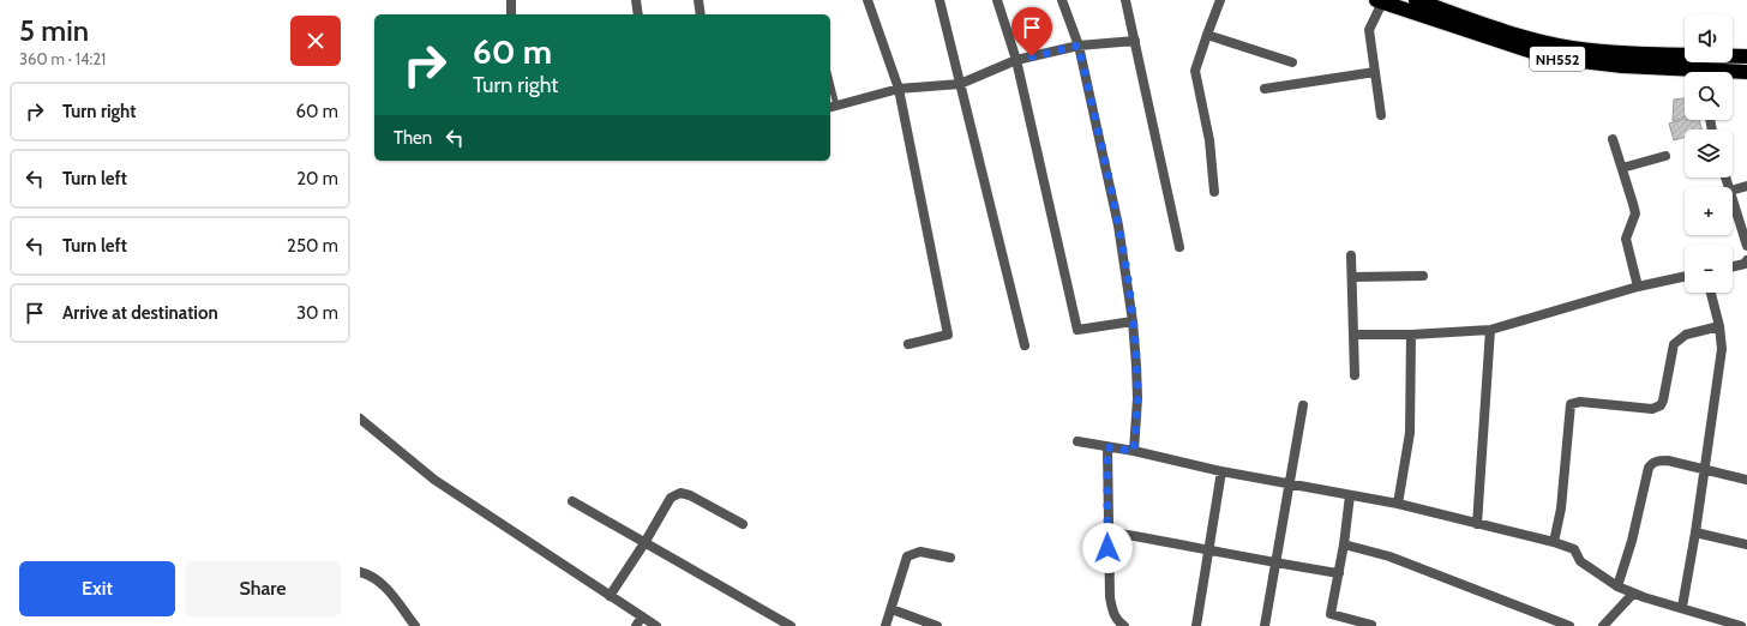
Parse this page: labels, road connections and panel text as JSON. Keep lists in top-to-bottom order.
{
  "streets": {
    "highway": ["NH552"]
  },
  "page": {
    "heading": ["5 min", "360 m · 14:21"],
    "map_buttons": ["+", "−"],
    "turn": ["60 m", "Turn right"],
    "list": [
      {
        "name": "Turn right",
        "value": "60 m"
      },
      {
        "name": "Turn left",
        "value": "20 m"
      },
      {
        "name": "Turn left",
        "value": "250 m"
      },
      {
        "name": "Arrive at destination",
        "value": "30 m"
      }
    ],
    "then": "Then",
    "buttons": ["Exit", "Share"]
  }
}
